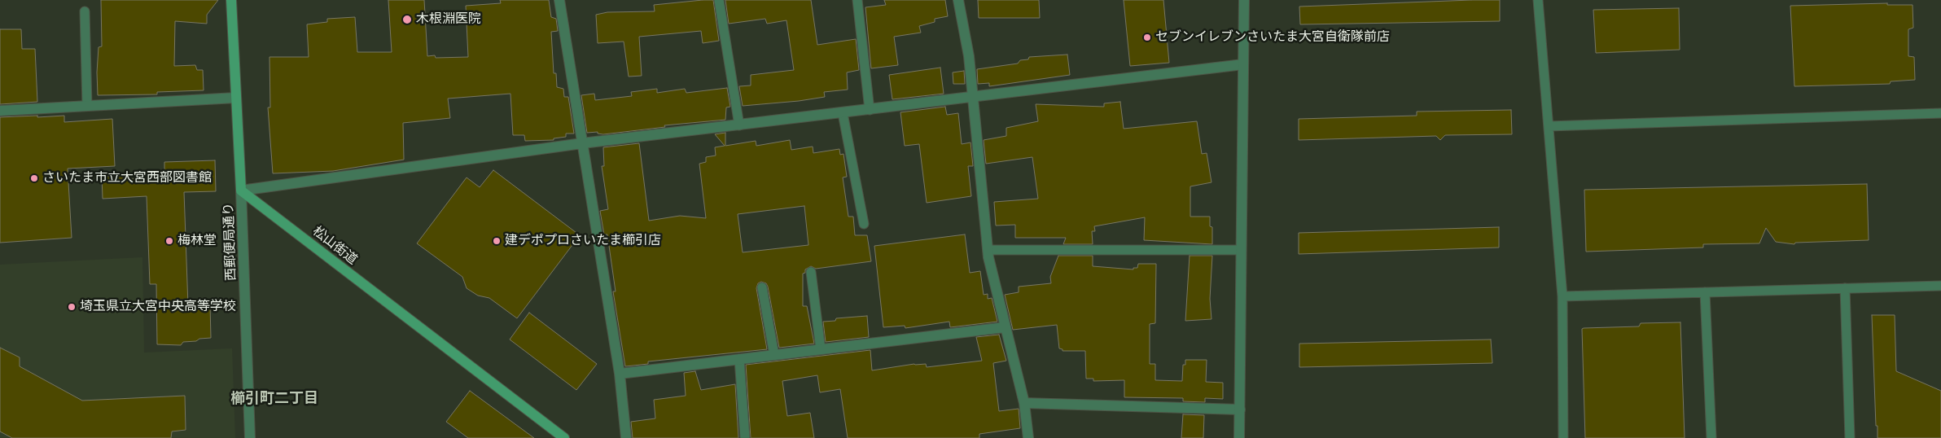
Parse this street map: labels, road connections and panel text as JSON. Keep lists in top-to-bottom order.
{
  "streets": {
    "main road": ["松山街道"],
    "street": ["西郵便局通り"]
  },
  "crossings": [
    ["西郵便局通り", "松山街道"]
  ],
  "districts": ["櫛引町二丁目"],
  "places": [
    "木根淵医院",
    "セブンイレブンさいたま大宮自衛隊前店",
    "さいたま市立大宮西部図書館",
    "梅林堂",
    "建デポプロさいたま櫛引店",
    "埼玉県立大宮中央高等学校"
  ]
}
